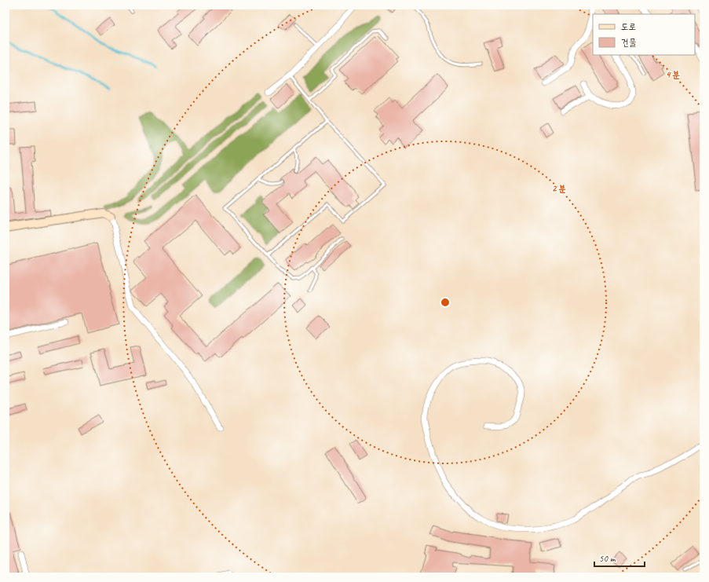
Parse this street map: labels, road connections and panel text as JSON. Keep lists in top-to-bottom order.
{
  "legend": ["도로", "건물"],
  "scale_bar": "50 m",
  "rings": ["4 분", "2 분"]
}
